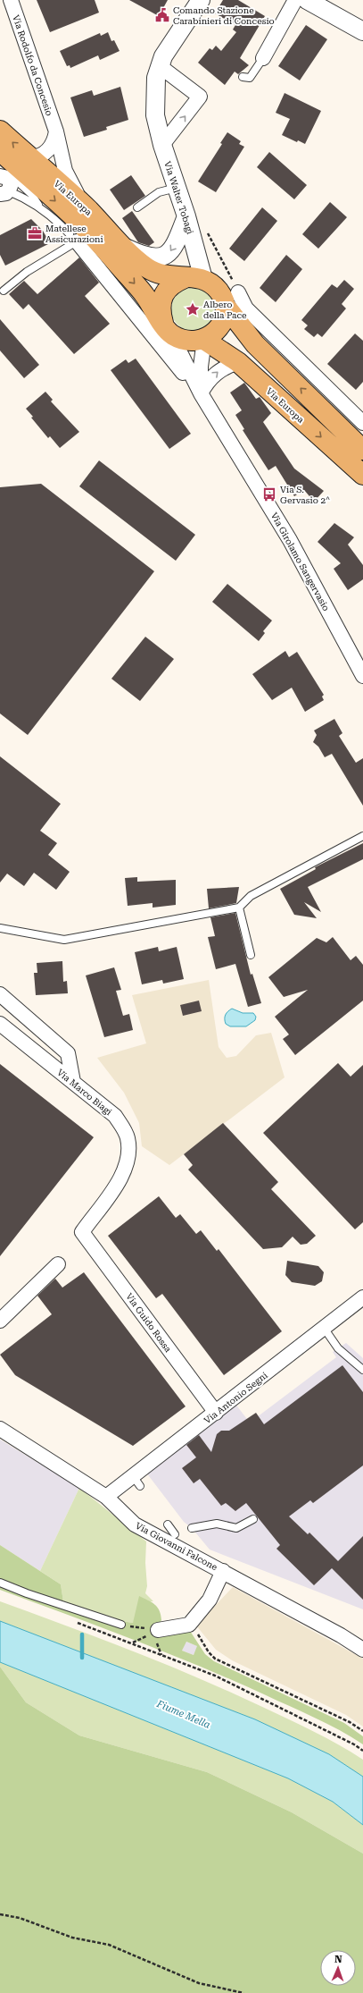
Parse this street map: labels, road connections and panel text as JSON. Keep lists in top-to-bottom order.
{
  "streets": {
    "main road": ["Via Europa"],
    "street": [
      "Via Rodolfo da Concesio",
      "Via Walter Tobagi",
      "Via Girolamo Sangervasio",
      "Via Marco Biagi",
      "Via Guido Rossa",
      "Via Antonio Segni",
      "Via Giovanni Falcone"
    ]
  },
  "crossings": [
    ["Via Rodolfo da Concesio", "Via Europa"],
    ["Via Europa", "Via Walter Tobagi"],
    ["Via Europa", "Via Girolamo Sangervasio"],
    ["Via Walter Tobagi", "Via Girolamo Sangervasio"],
    ["Via Marco Biagi", "Via Guido Rossa"],
    ["Via Guido Rossa", "Via Antonio Segni"],
    ["Via Antonio Segni", "Via Giovanni Falcone"]
  ],
  "water": ["Fiume Mella"],
  "places": {
    "public building": ["Comando Stazione Carabinieri di Concesio"],
    "office": ["Matellese Assicurazioni"],
    "place": ["Albero della Pace"],
    "bus stop": ["Via S. Gervasio 2^"]
  },
  "north": "top"
}
